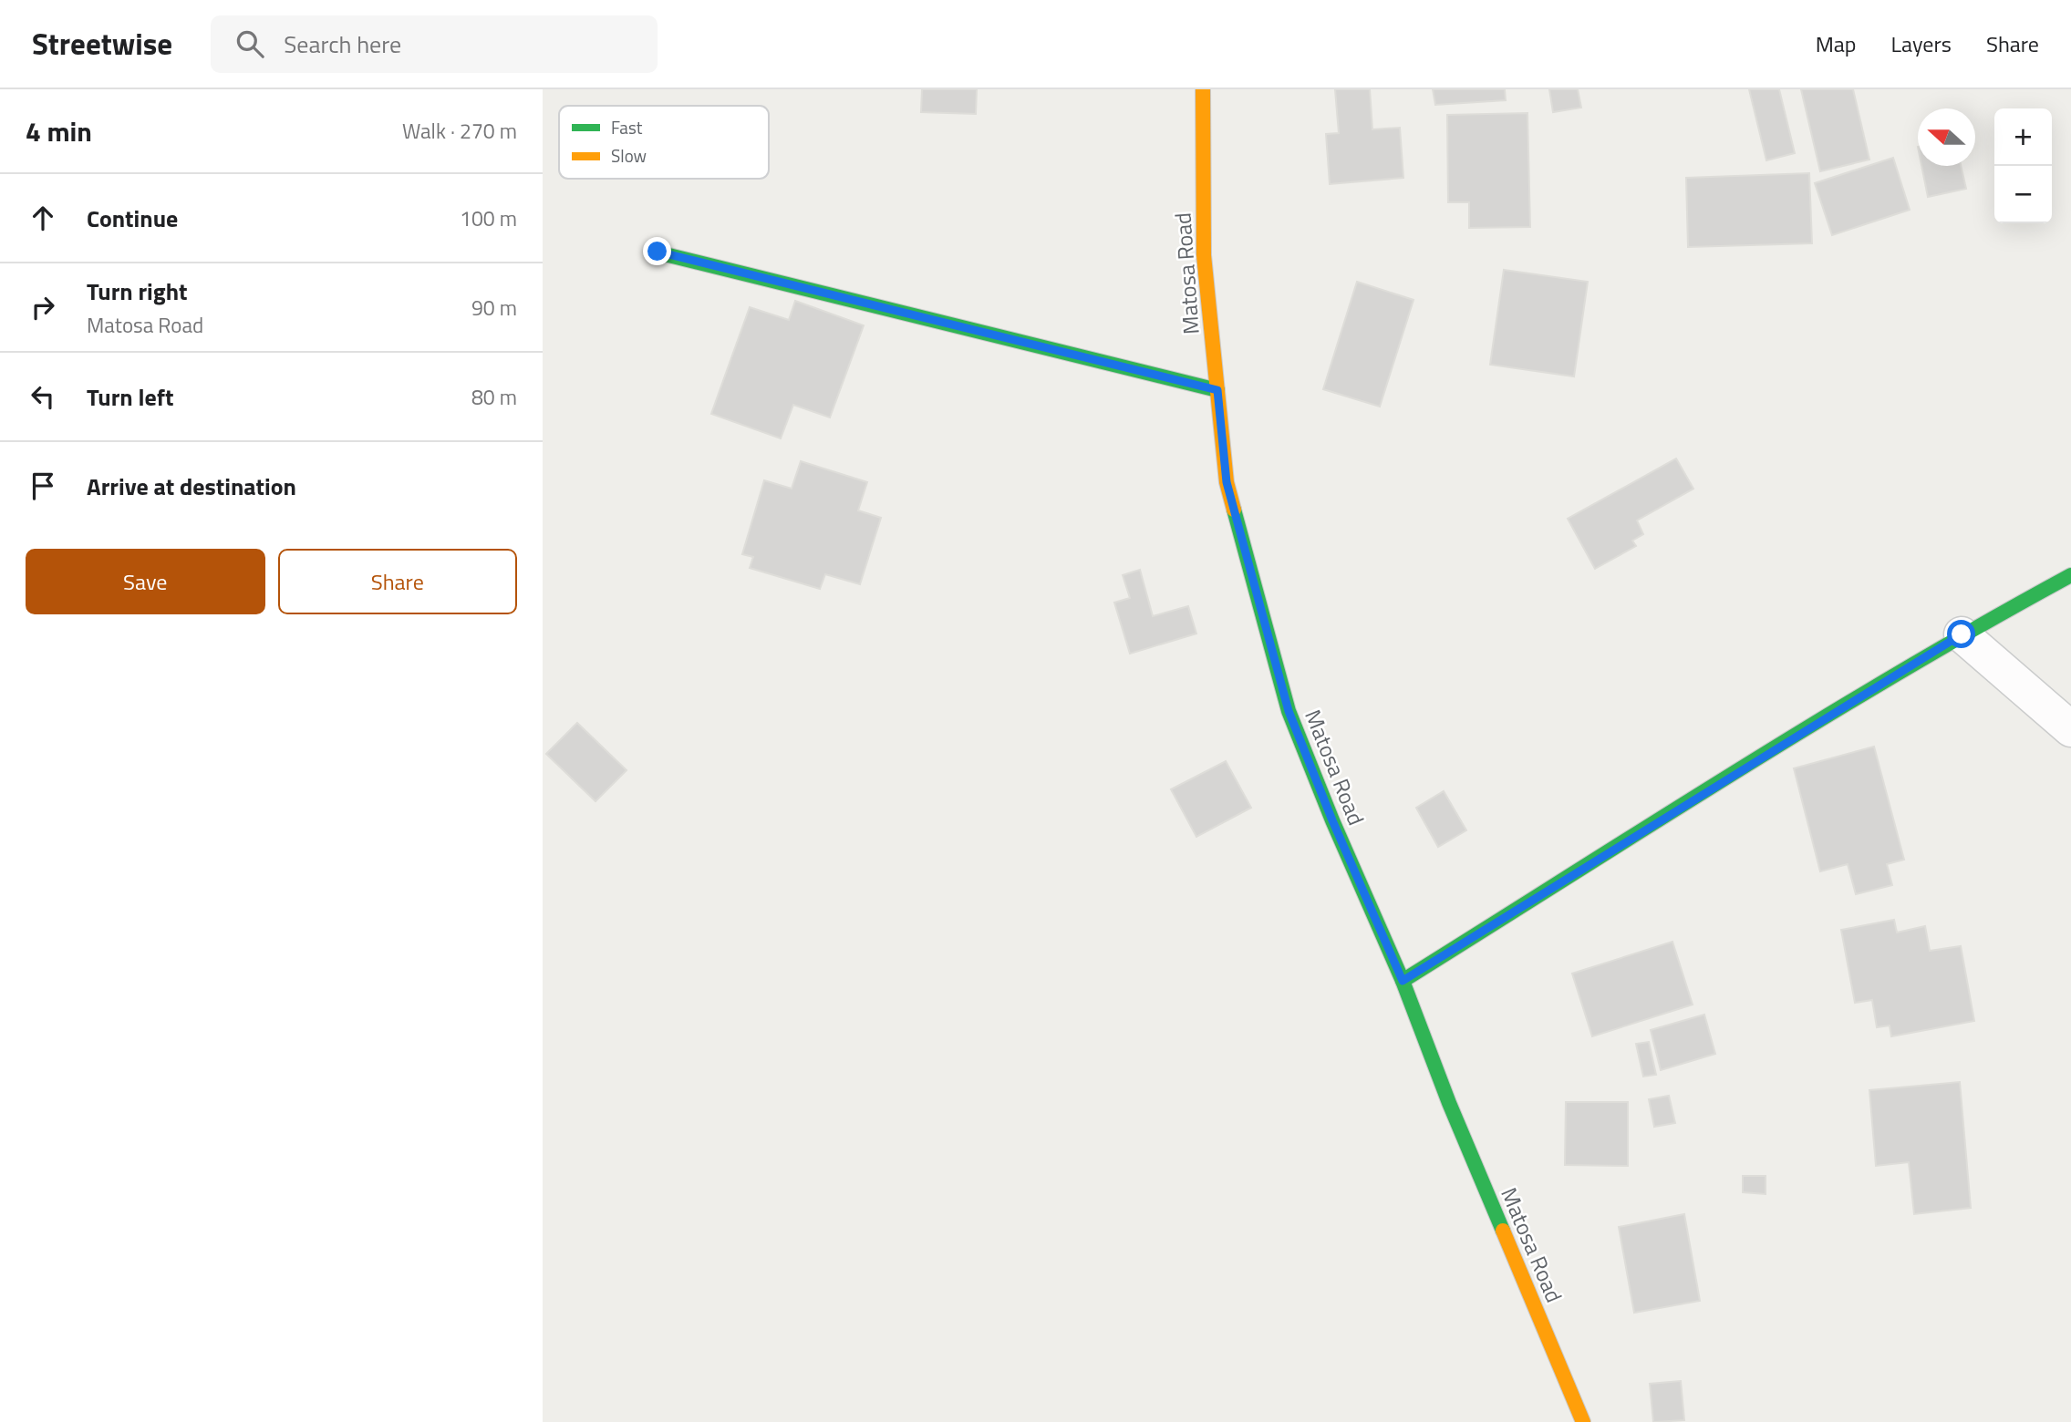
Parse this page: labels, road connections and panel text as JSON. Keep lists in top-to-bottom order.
{
  "streets": {
    "street": ["Matosa Road"]
  },
  "legend": ["Fast", "Slow"],
  "north": "left",
  "page": {
    "header": "Streetwise",
    "search": "Search here",
    "nav": ["Map", "Layers", "Share"],
    "heading": ["4 min", "Walk · 270 m"],
    "map_buttons": ["+", "−"],
    "list": [
      ["Continue", "100 m"],
      ["Turn right", "Matosa Road", "90 m"],
      ["Turn left", "80 m"],
      "Arrive at destination"
    ],
    "buttons": ["Save", "Share"]
  }
}
